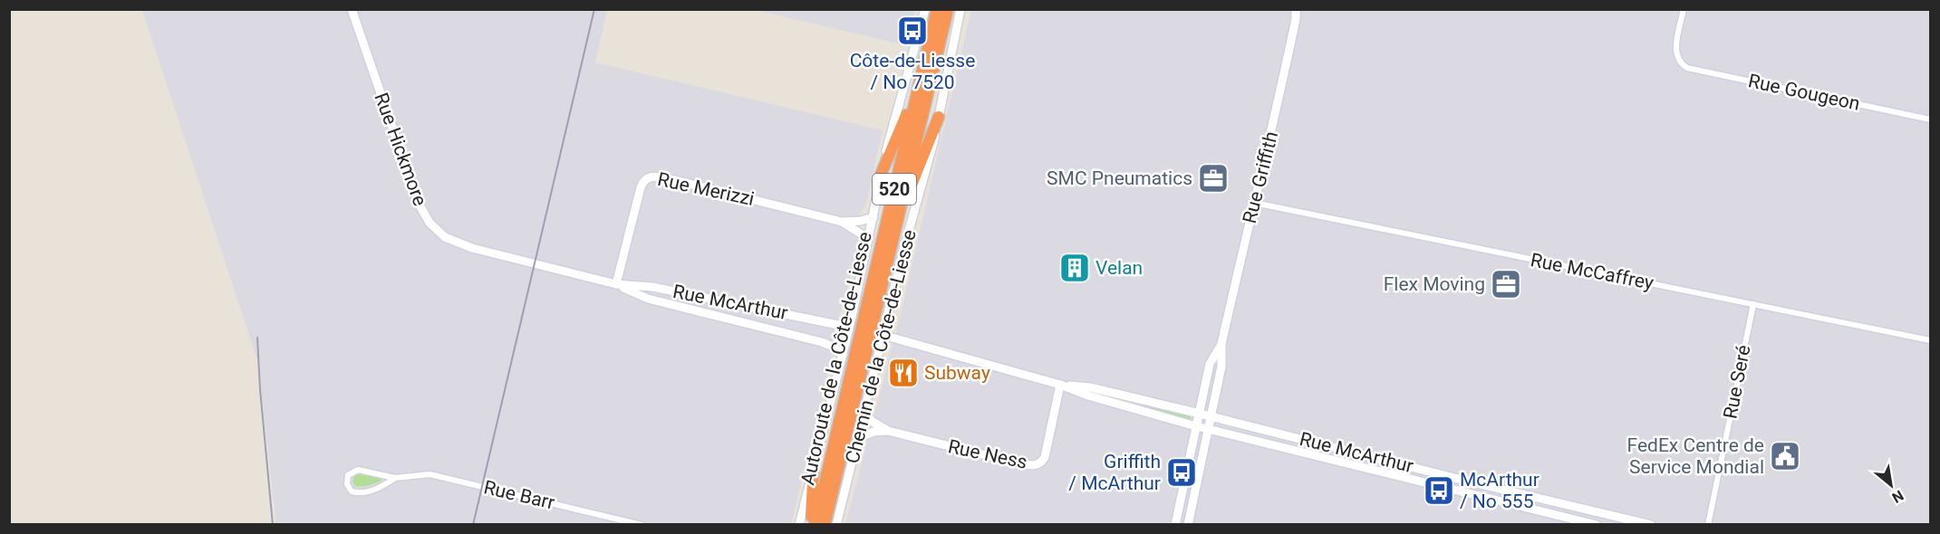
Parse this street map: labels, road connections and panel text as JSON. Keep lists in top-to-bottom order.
{
  "streets": {
    "highway": ["520", "Autoroute de la Côte-de-Liesse"],
    "street": [
      "Rue Gougeon",
      "Rue Hickmore",
      "Rue Griffith",
      "Rue Merizzi",
      "Rue McCaffrey",
      "Rue McArthur",
      "Chemin de la Côte-de-Liesse",
      "Rue Seré",
      "Rue Ness",
      "Rue Barr"
    ]
  },
  "crossings": [
    ["Rue Hickmore", "Rue Merizzi"],
    ["Rue Hickmore", "Rue McArthur"],
    ["Rue Griffith", "Rue McCaffrey"],
    ["Rue Griffith", "Rue McArthur"],
    ["Rue Merizzi", "Rue McArthur"],
    ["Rue Merizzi", "Chemin de la Côte-de-Liesse"],
    ["Rue McCaffrey", "Rue Seré"],
    ["Rue McArthur", "Rue Ness"],
    ["Chemin de la Côte-de-Liesse", "Rue Ness"]
  ],
  "places": {
    "bus stop": ["Côte-de-Liesse / No 7520", "Griffith / McArthur", "McArthur / No 555"],
    "office": ["SMC Pneumatics", "Flex Moving"],
    "building": ["Velan"],
    "restaurant": ["Subway"],
    "public building": ["FedEx Centre de Service Mondial"]
  },
  "north": "bottom right"
}
